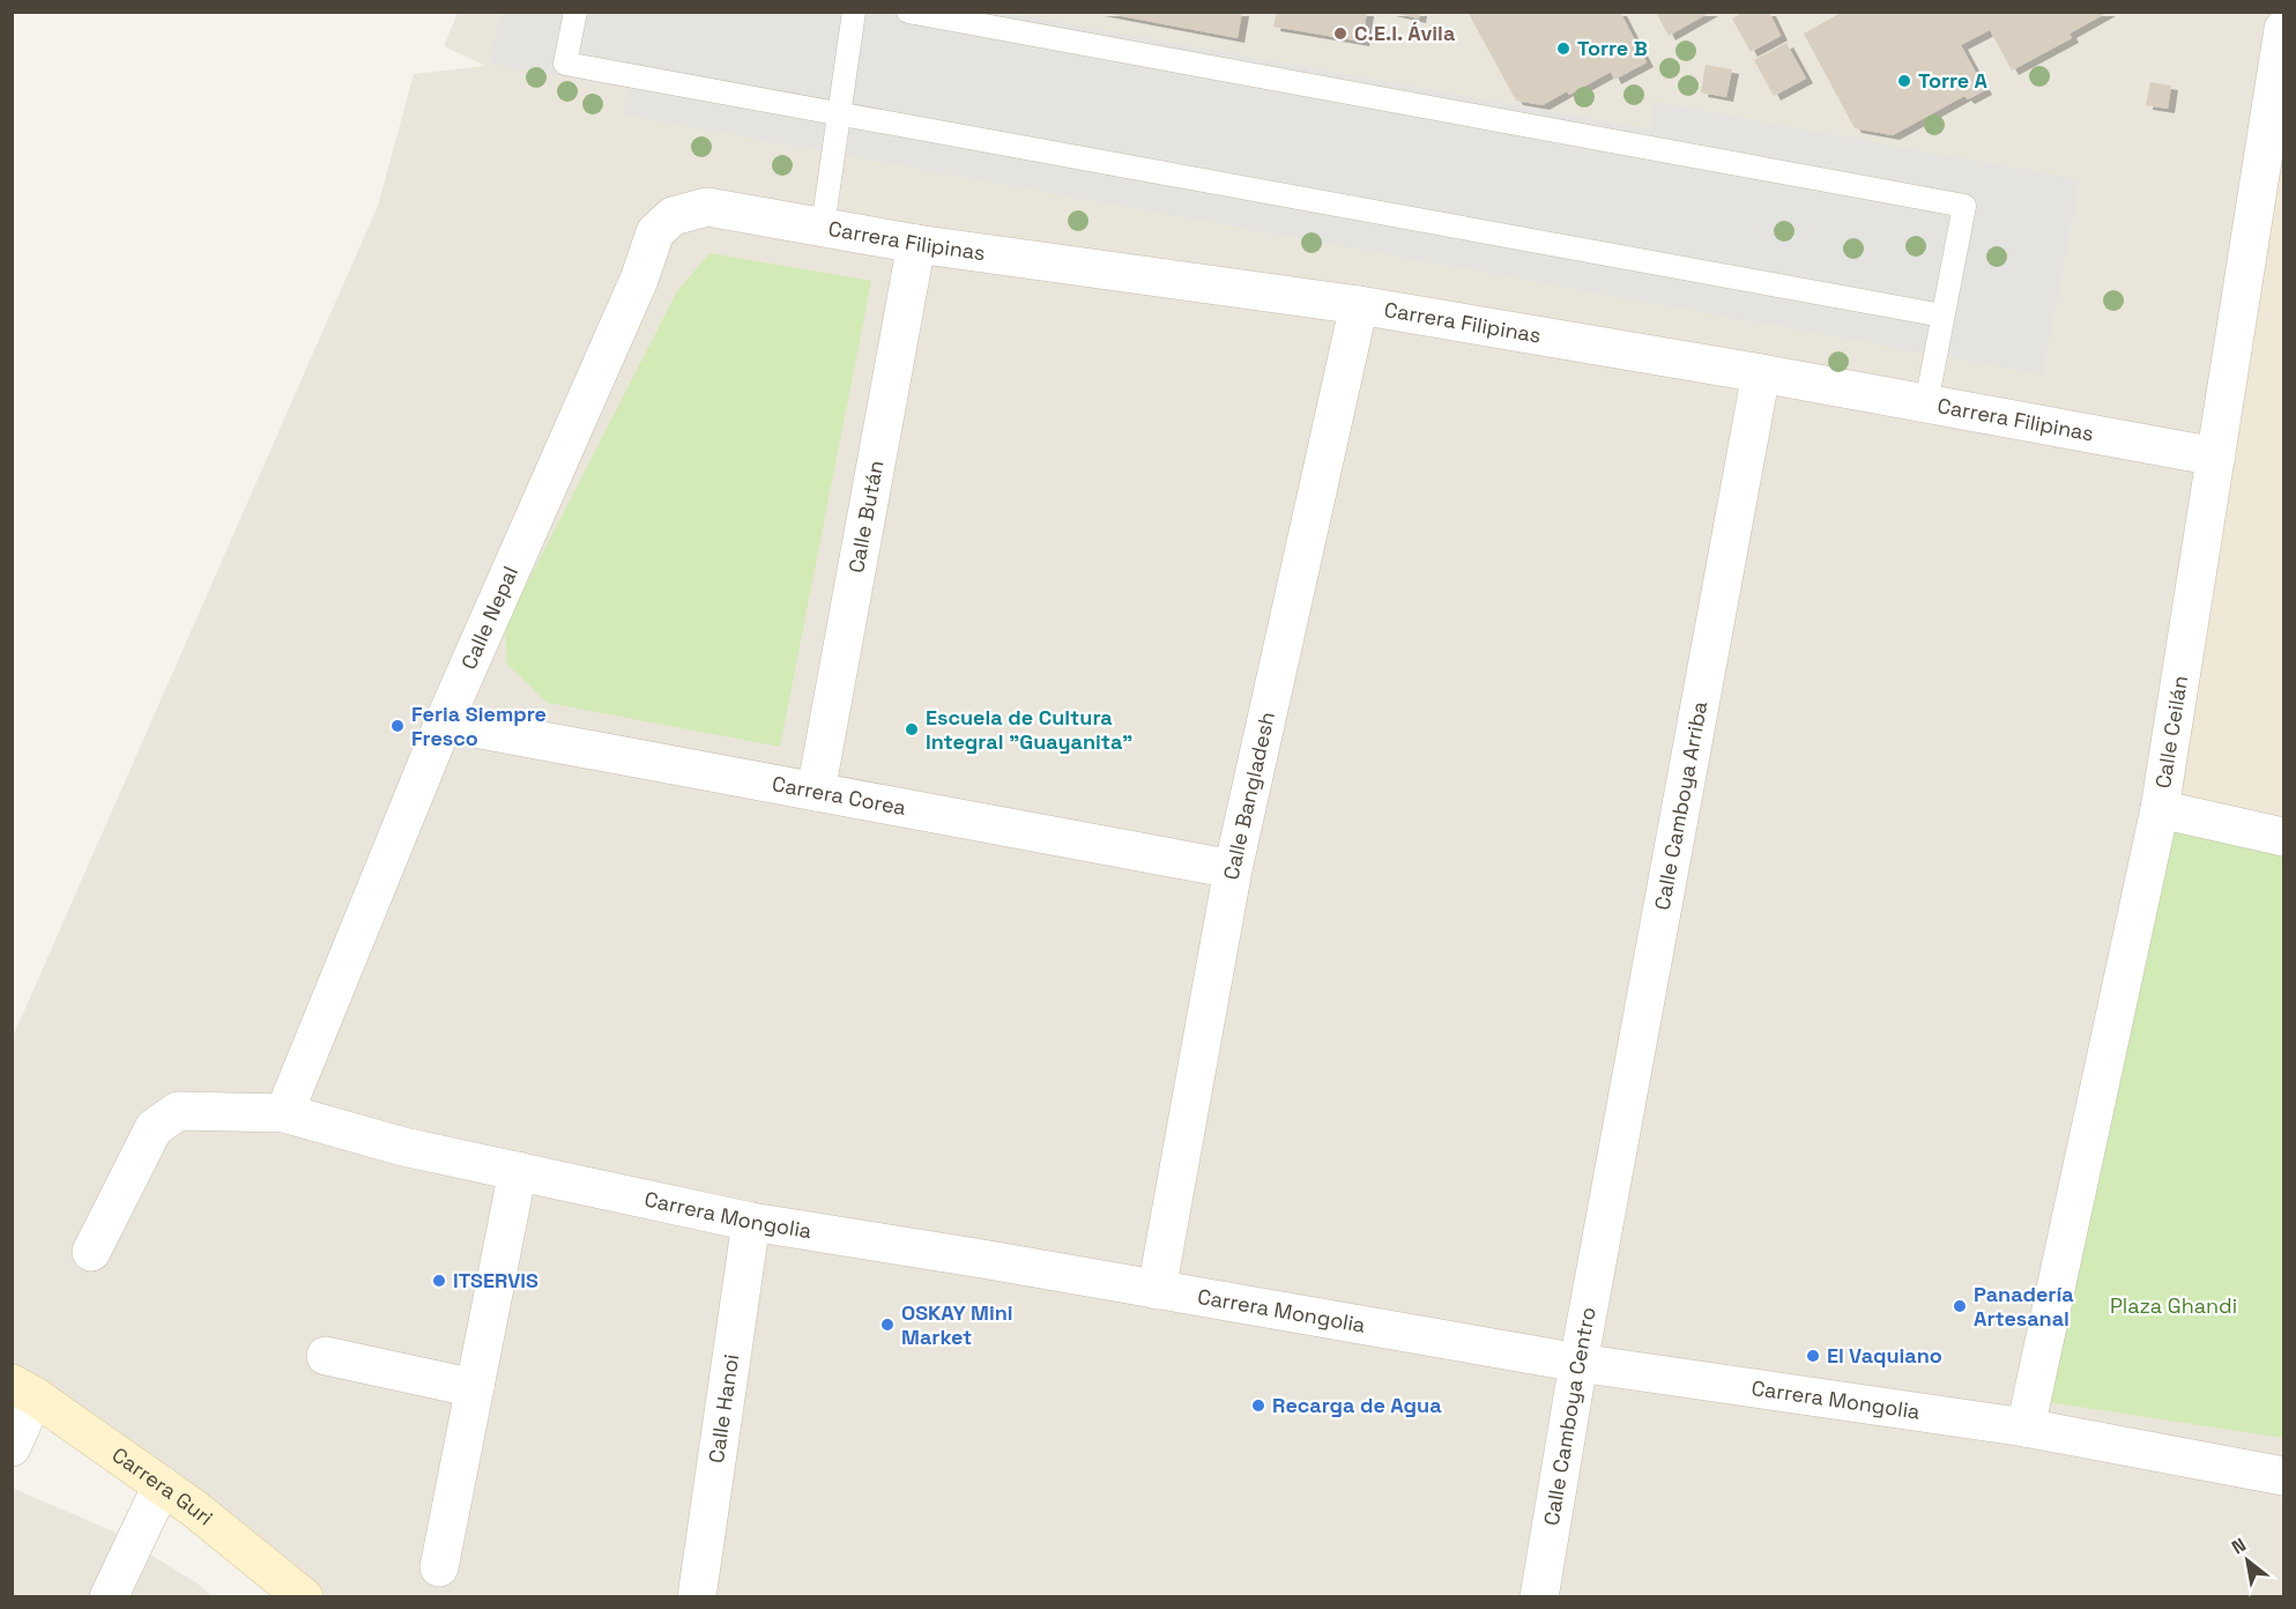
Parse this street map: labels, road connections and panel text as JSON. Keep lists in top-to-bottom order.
{
  "streets": {
    "street": [
      "Carrera Filipinas",
      "Calle Bután",
      "Calle Nepal",
      "Calle Ceilán",
      "Carrera Corea",
      "Calle Bangladesh",
      "Calle Camboya Arriba",
      "Carrera Mongolia",
      "Calle Hanoi",
      "Calle Camboya Centro",
      "Carrera Guri"
    ]
  },
  "crossings": [
    ["Carrera Filipinas", "Calle Bután"],
    ["Carrera Filipinas", "Calle Nepal"],
    ["Carrera Filipinas", "Calle Ceilán"],
    ["Carrera Filipinas", "Calle Bangladesh"],
    ["Carrera Filipinas", "Calle Camboya Arriba"],
    ["Calle Bután", "Carrera Corea"],
    ["Calle Nepal", "Carrera Corea"],
    ["Calle Nepal", "Carrera Mongolia"],
    ["Calle Ceilán", "Carrera Mongolia"],
    ["Carrera Corea", "Calle Bangladesh"],
    ["Calle Bangladesh", "Carrera Mongolia"],
    ["Calle Camboya Arriba", "Calle Camboya Centro"],
    ["Carrera Mongolia", "Calle Hanoi"],
    ["Carrera Mongolia", "Calle Camboya Centro"]
  ],
  "parks": ["Plaza Ghandi"],
  "places": [
    "C.E.I. Ávila",
    "Torre B",
    "Torre A",
    "Feria Siempre Fresco",
    "Escuela de Cultura Integral \"Guayanita\"",
    "ITSERVIS",
    "Panadería Artesanal",
    "OSKAY Mini Market",
    "El Vaquiano",
    "Recarga de Agua"
  ],
  "north": "top left"
}
